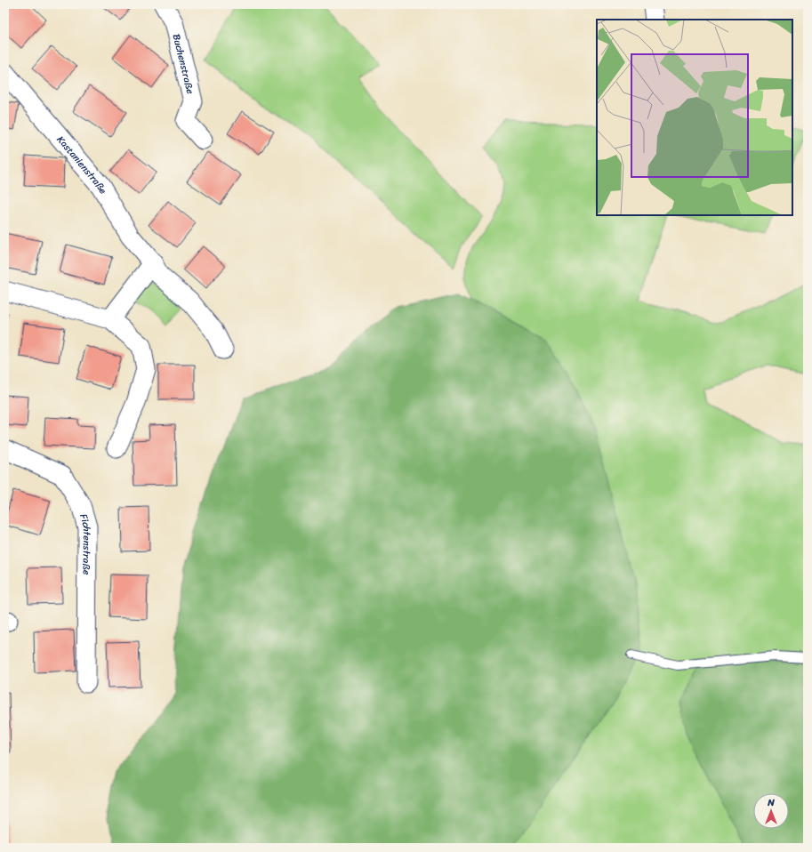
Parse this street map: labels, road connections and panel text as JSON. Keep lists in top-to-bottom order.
{
  "streets": {
    "street": ["Buchenstraße", "Kastanienstraße", "Fichtenstraße"]
  },
  "north": "top"
}
